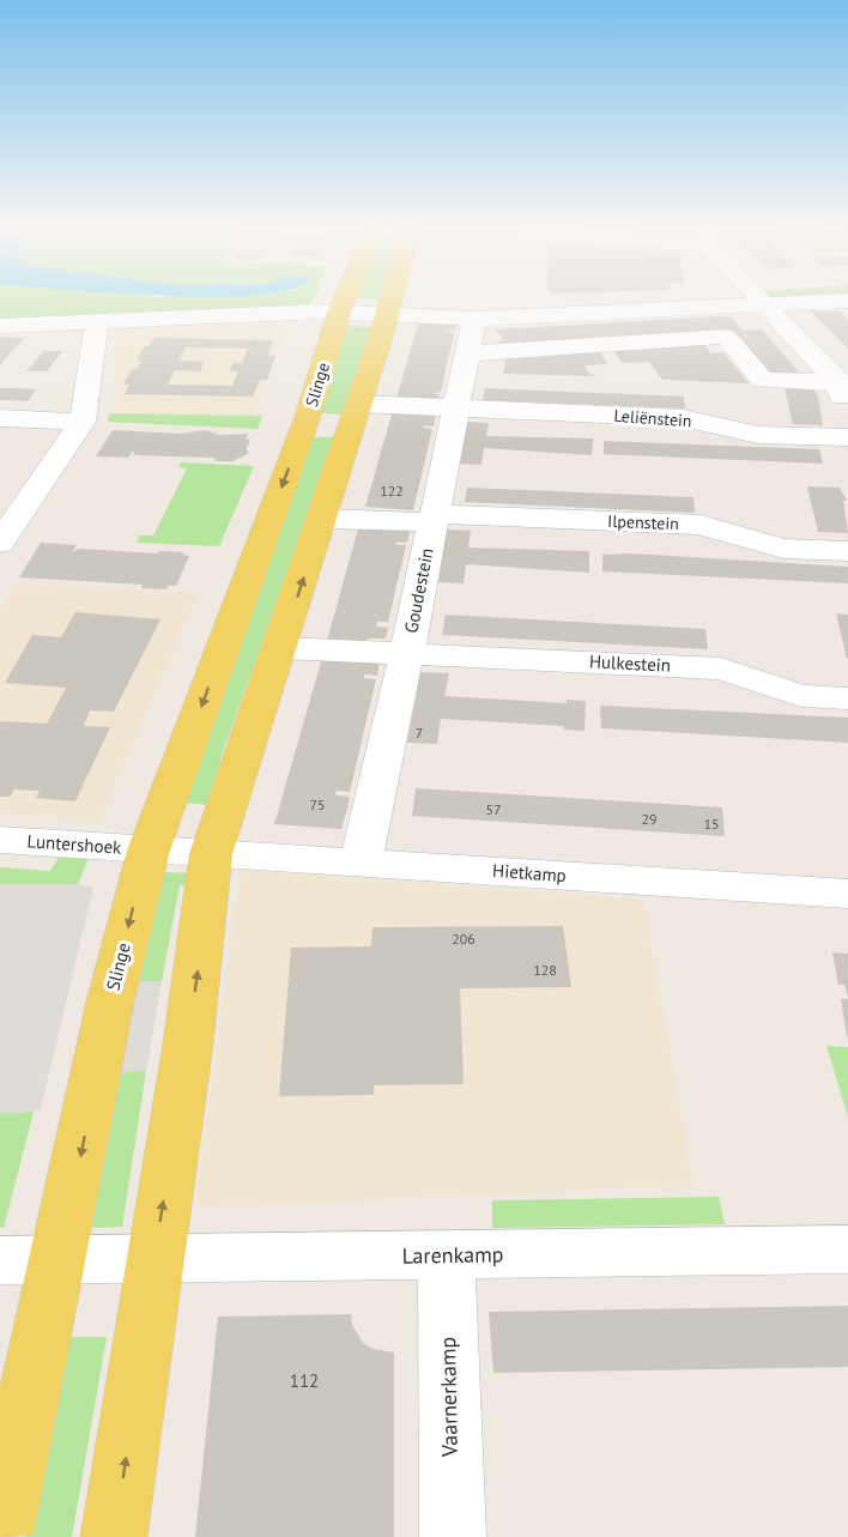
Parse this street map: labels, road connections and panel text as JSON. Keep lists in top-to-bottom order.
{
  "streets": {
    "main road": ["Slinge"],
    "street": [
      "Leliënstein",
      "Ilpenstein",
      "Goudestein",
      "Hulkestein",
      "Luntershoek",
      "Hietkamp",
      "Larenkamp",
      "Vaarnerkamp"
    ]
  },
  "crossings": [
    ["Slinge", "Leliënstein"],
    ["Slinge", "Goudestein"],
    ["Slinge", "Luntershoek"],
    ["Slinge", "Larenkamp"],
    ["Leliënstein", "Goudestein"],
    ["Ilpenstein", "Goudestein"],
    ["Goudestein", "Hulkestein"],
    ["Goudestein", "Hietkamp"],
    ["Luntershoek", "Hietkamp"],
    ["Larenkamp", "Vaarnerkamp"]
  ],
  "house_numbers": [
    "122",
    "7",
    "75",
    "57",
    "29",
    "15",
    "206",
    "128",
    "112"
  ]
}
